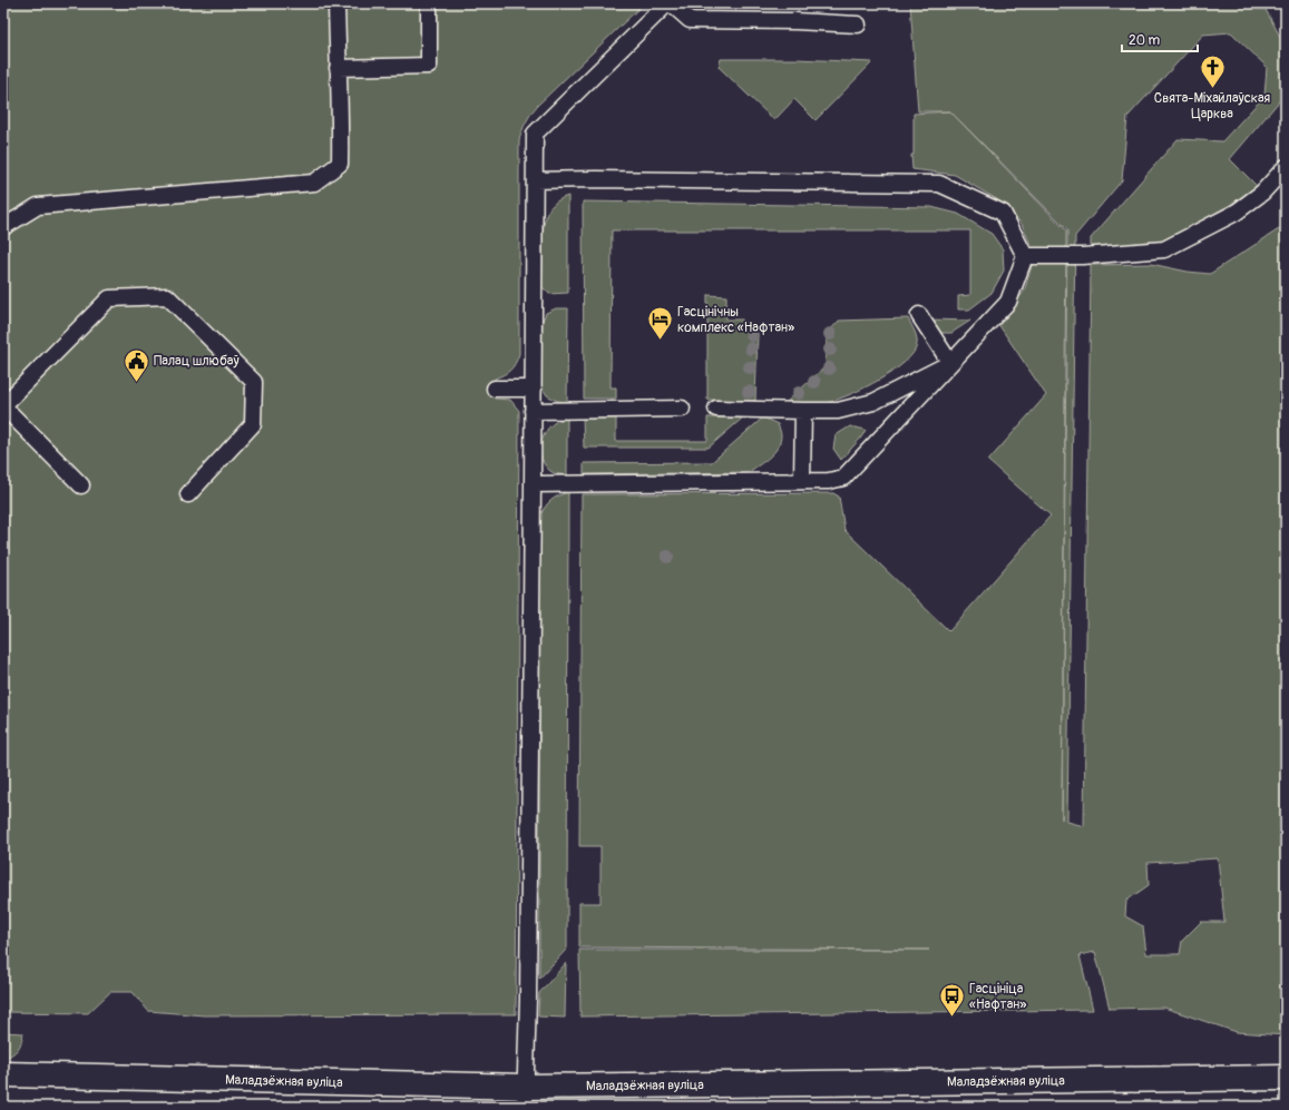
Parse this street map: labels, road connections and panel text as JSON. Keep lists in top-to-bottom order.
{
  "streets": {
    "main road": ["Маладзёжная вуліца"]
  },
  "places": {
    "church": ["Свята-Міхайлаўская Царква"],
    "hotel": ["Гасцінічны комплекс «Нафтан»"],
    "public building": ["Палац шлюбаў"],
    "bus stop": ["Гасцініца «Нафтан»"]
  },
  "scale_bar": "20 m"
}
